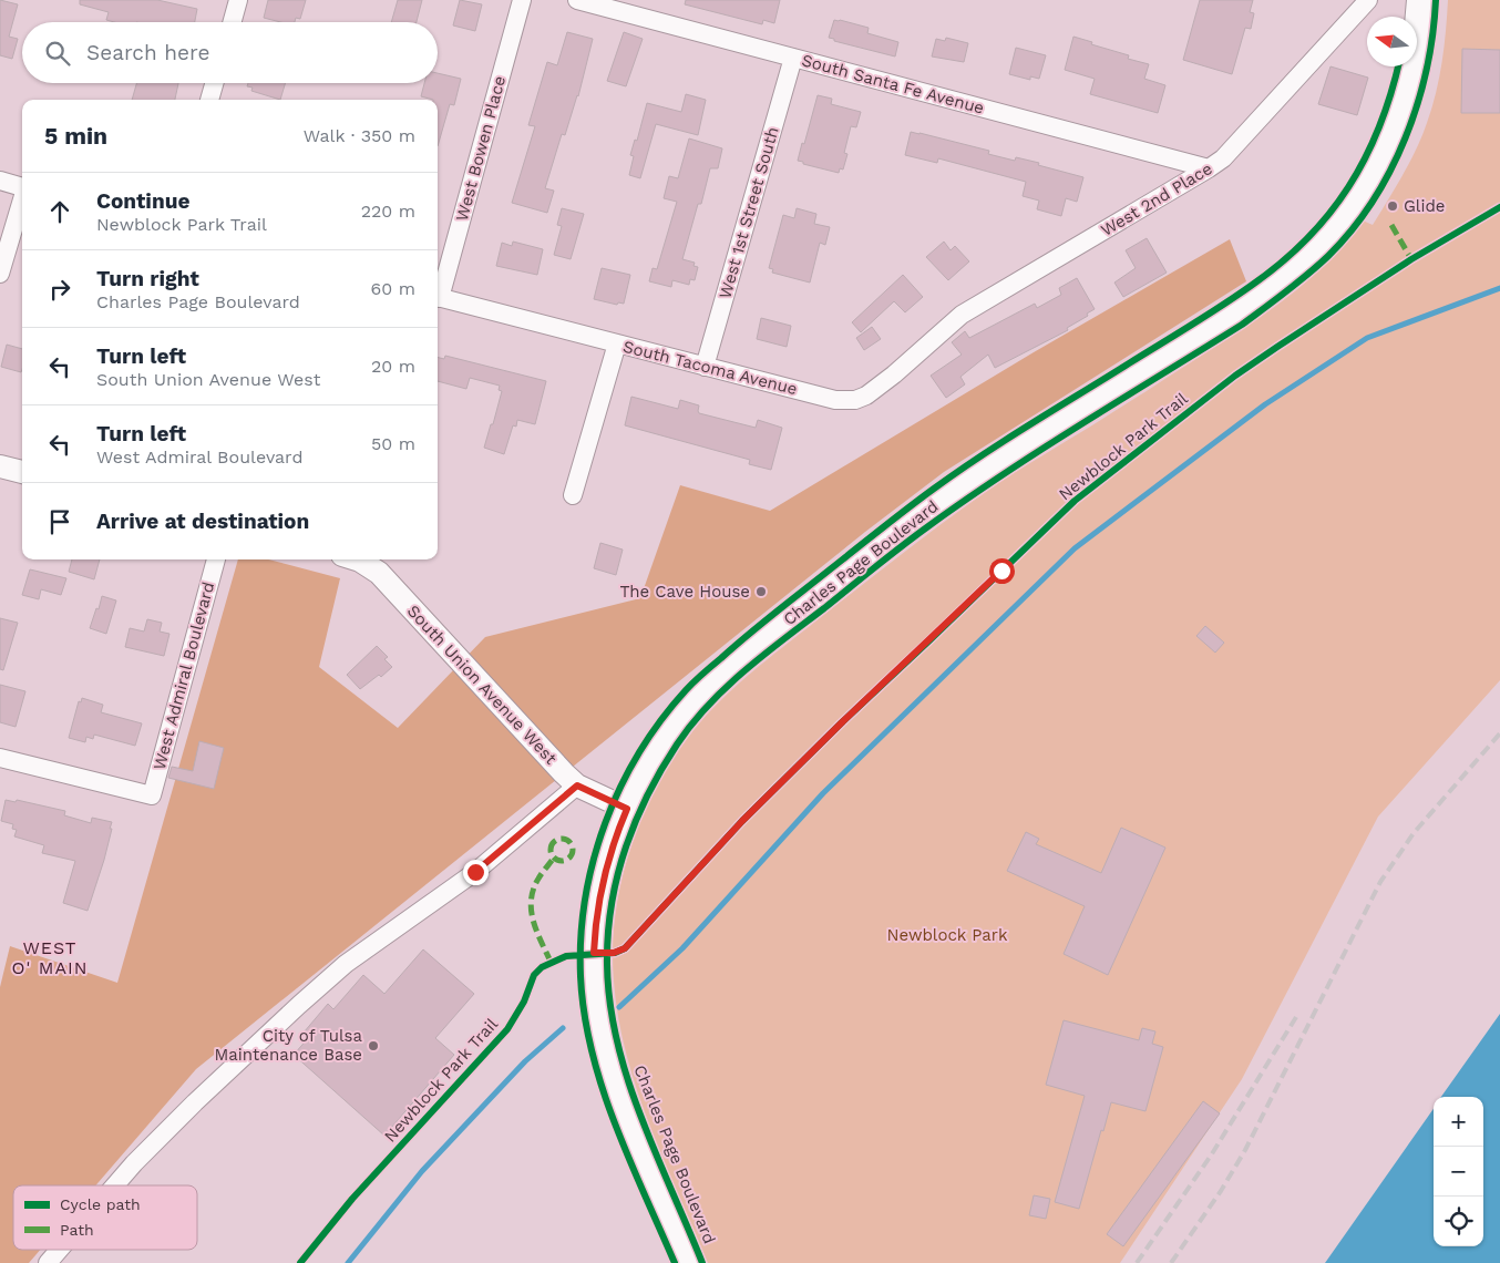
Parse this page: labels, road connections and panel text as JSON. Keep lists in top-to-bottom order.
{
  "streets": {
    "main road": ["Charles Page Boulevard"],
    "street": [
      "South Santa Fe Avenue",
      "West Bowen Place",
      "West 2nd Place",
      "West 1st Street South",
      "South Tacoma Avenue",
      "West Admiral Boulevard",
      "South Union Avenue West"
    ],
    "cycle path": ["Newblock Park Trail"]
  },
  "crossings": [
    ["South Santa Fe Avenue", "West 2nd Place"],
    ["South Santa Fe Avenue", "West 1st Street South"],
    ["West 2nd Place", "South Tacoma Avenue"],
    ["West 1st Street South", "South Tacoma Avenue"],
    ["Charles Page Boulevard", "South Union Avenue West"]
  ],
  "districts": ["WEST O' MAIN"],
  "parks": ["Newblock Park"],
  "places": ["Glide", "The Cave House", "City of Tulsa Maintenance Base"],
  "legend": ["Cycle path", "Path"],
  "north": "left",
  "page": {
    "search": "Search here",
    "heading": ["5 min", "Walk · 350 m"],
    "list": [
      ["Continue", "Newblock Park Trail", "220 m"],
      ["Turn right", "Charles Page Boulevard", "60 m"],
      ["Turn left", "South Union Avenue West", "20 m"],
      ["Turn left", "West Admiral Boulevard", "50 m"],
      "Arrive at destination"
    ],
    "map_buttons": ["+", "−"]
  }
}
